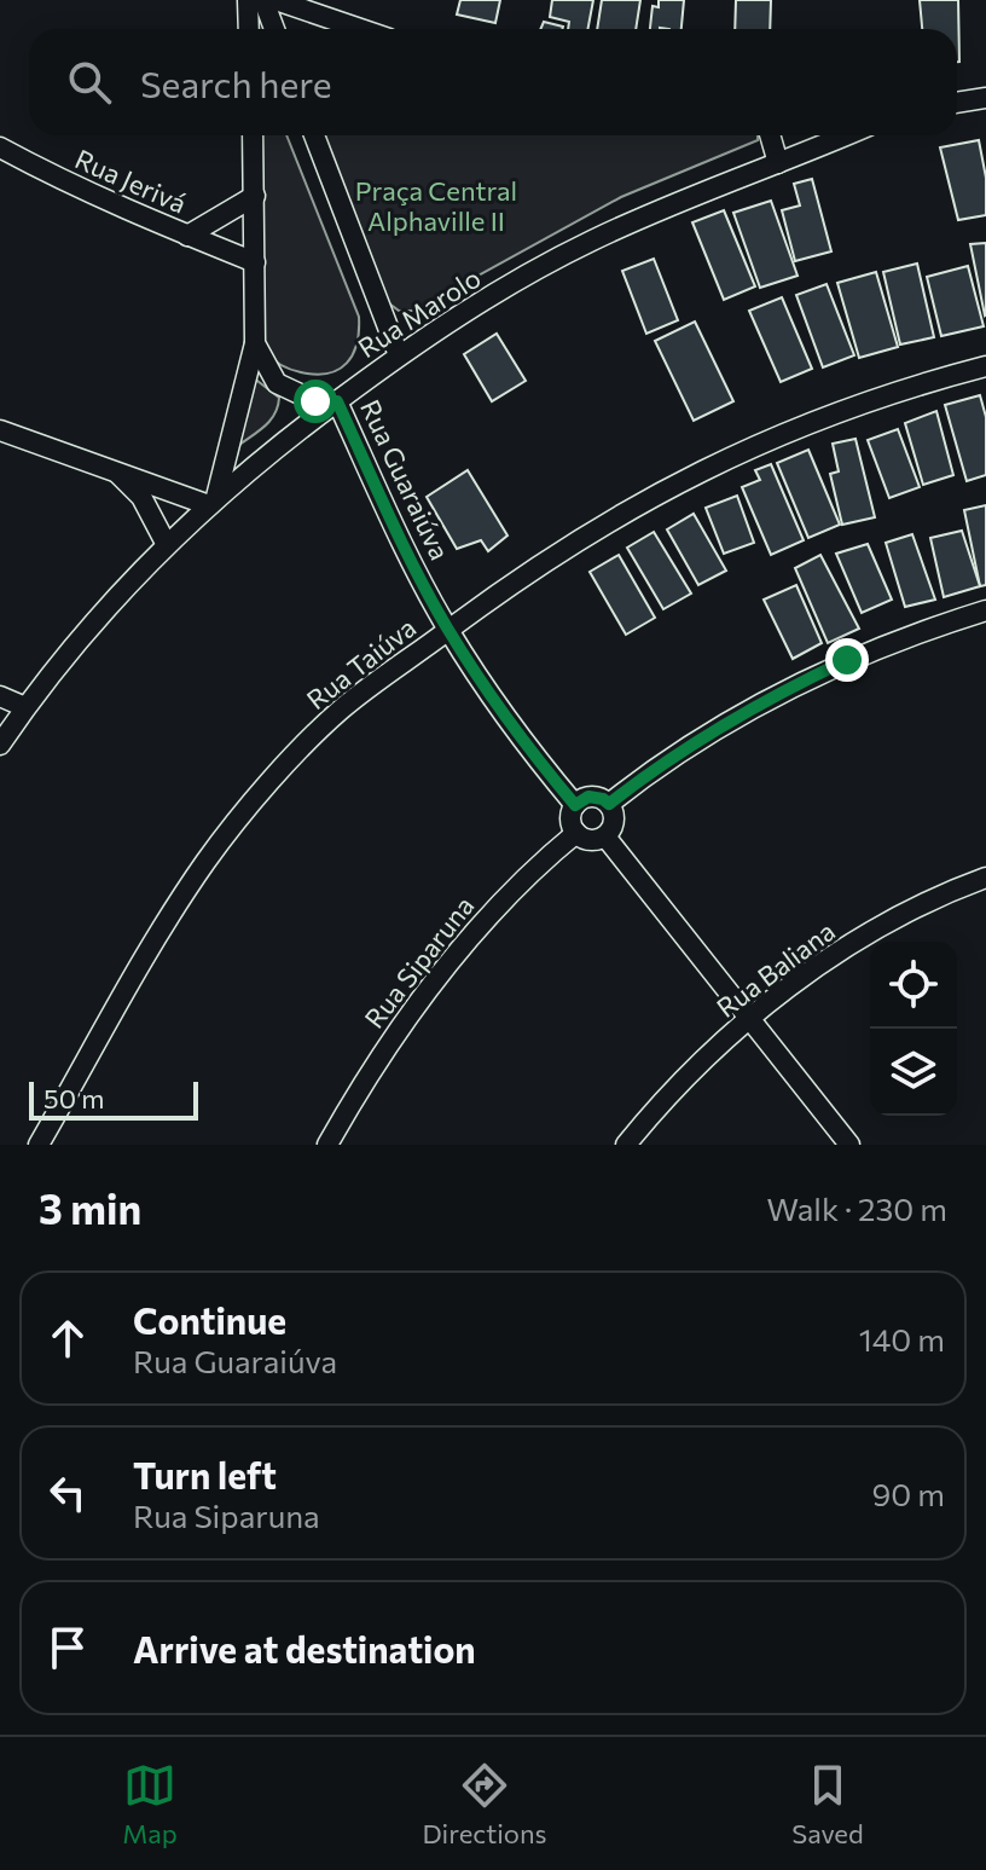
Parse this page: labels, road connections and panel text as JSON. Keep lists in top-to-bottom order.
{
  "streets": {
    "street": [
      "Rua Jerivá",
      "Rua Marolo",
      "Rua Guaraiúva",
      "Rua Taiúva",
      "Rua Siparuna",
      "Rua Baliana"
    ]
  },
  "crossings": [
    ["Rua Marolo", "Rua Guaraiúva"],
    ["Rua Guaraiúva", "Rua Taiúva"],
    ["Rua Guaraiúva", "Rua Siparuna"]
  ],
  "parks": ["Praça Central Alphaville II"],
  "scale_bar": "50 m",
  "page": {
    "search": "Search here",
    "scale": "50 m",
    "heading": ["3 min", "Walk · 230 m"],
    "list": [
      ["Continue", "Rua Guaraiúva", "140 m"],
      ["Turn left", "Rua Siparuna", "90 m"],
      "Arrive at destination"
    ],
    "nav": ["Map", "Directions", "Saved"]
  }
}
